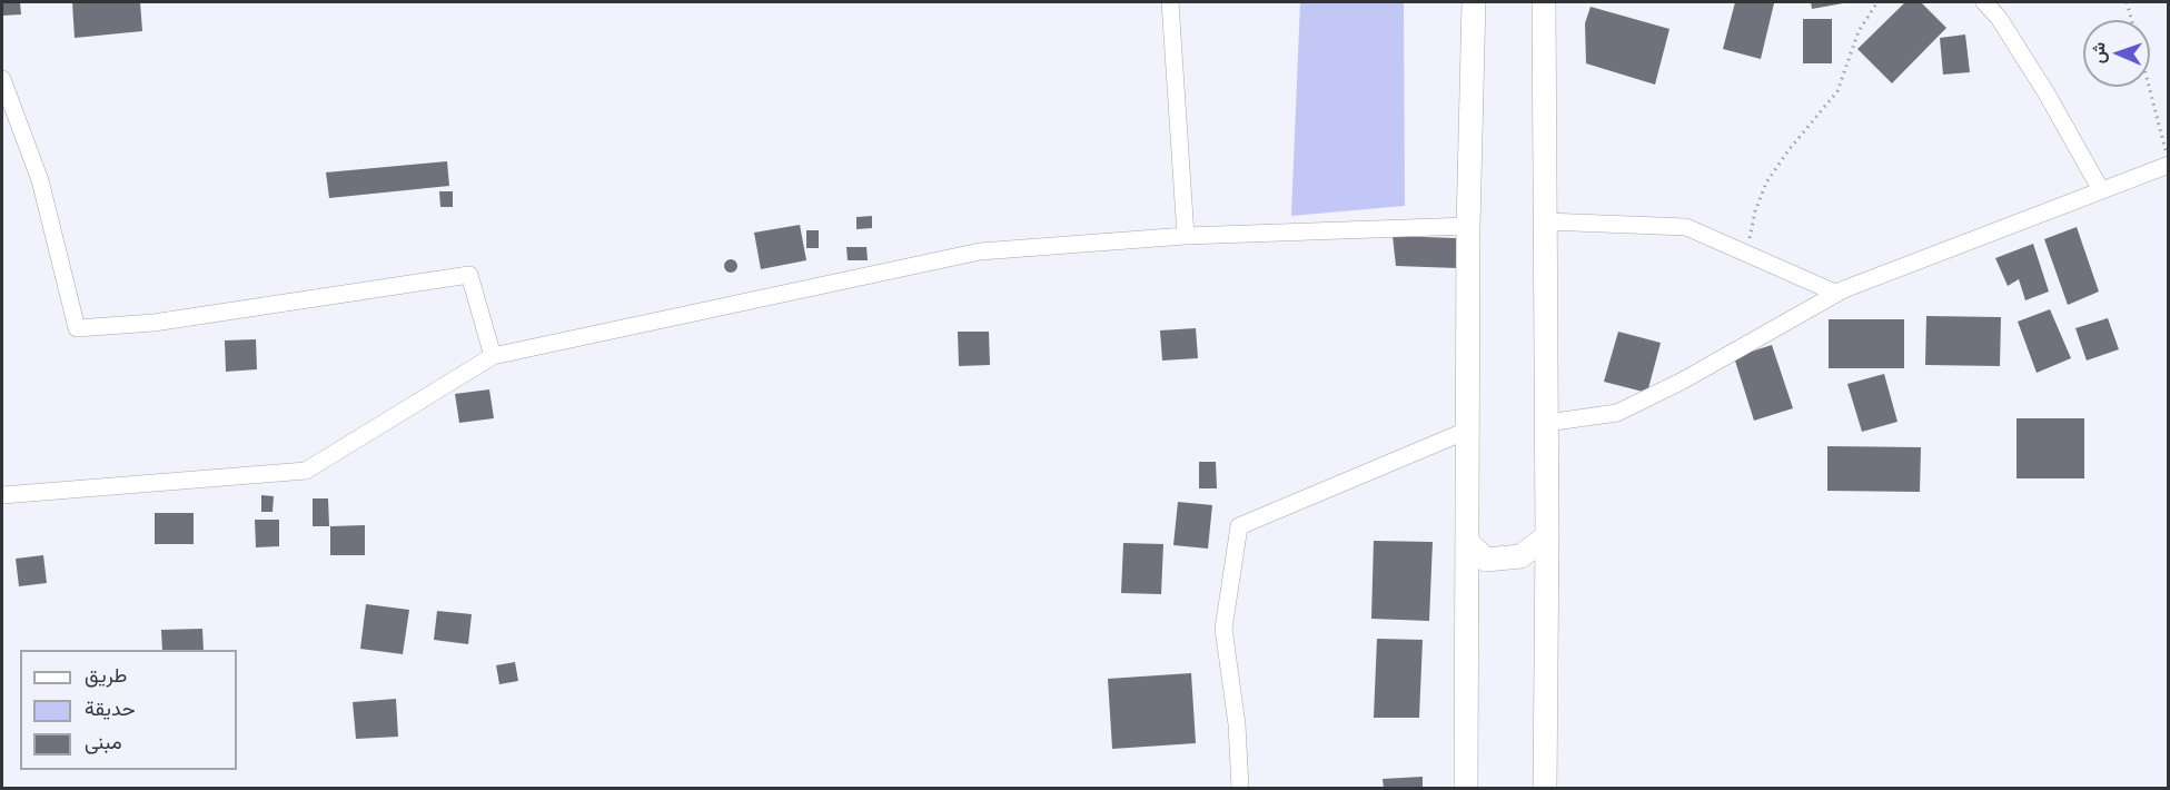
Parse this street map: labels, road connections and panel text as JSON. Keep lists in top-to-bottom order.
{
  "legend": ["طريق", "حديقة", "مبنى"],
  "north": "left"
}
